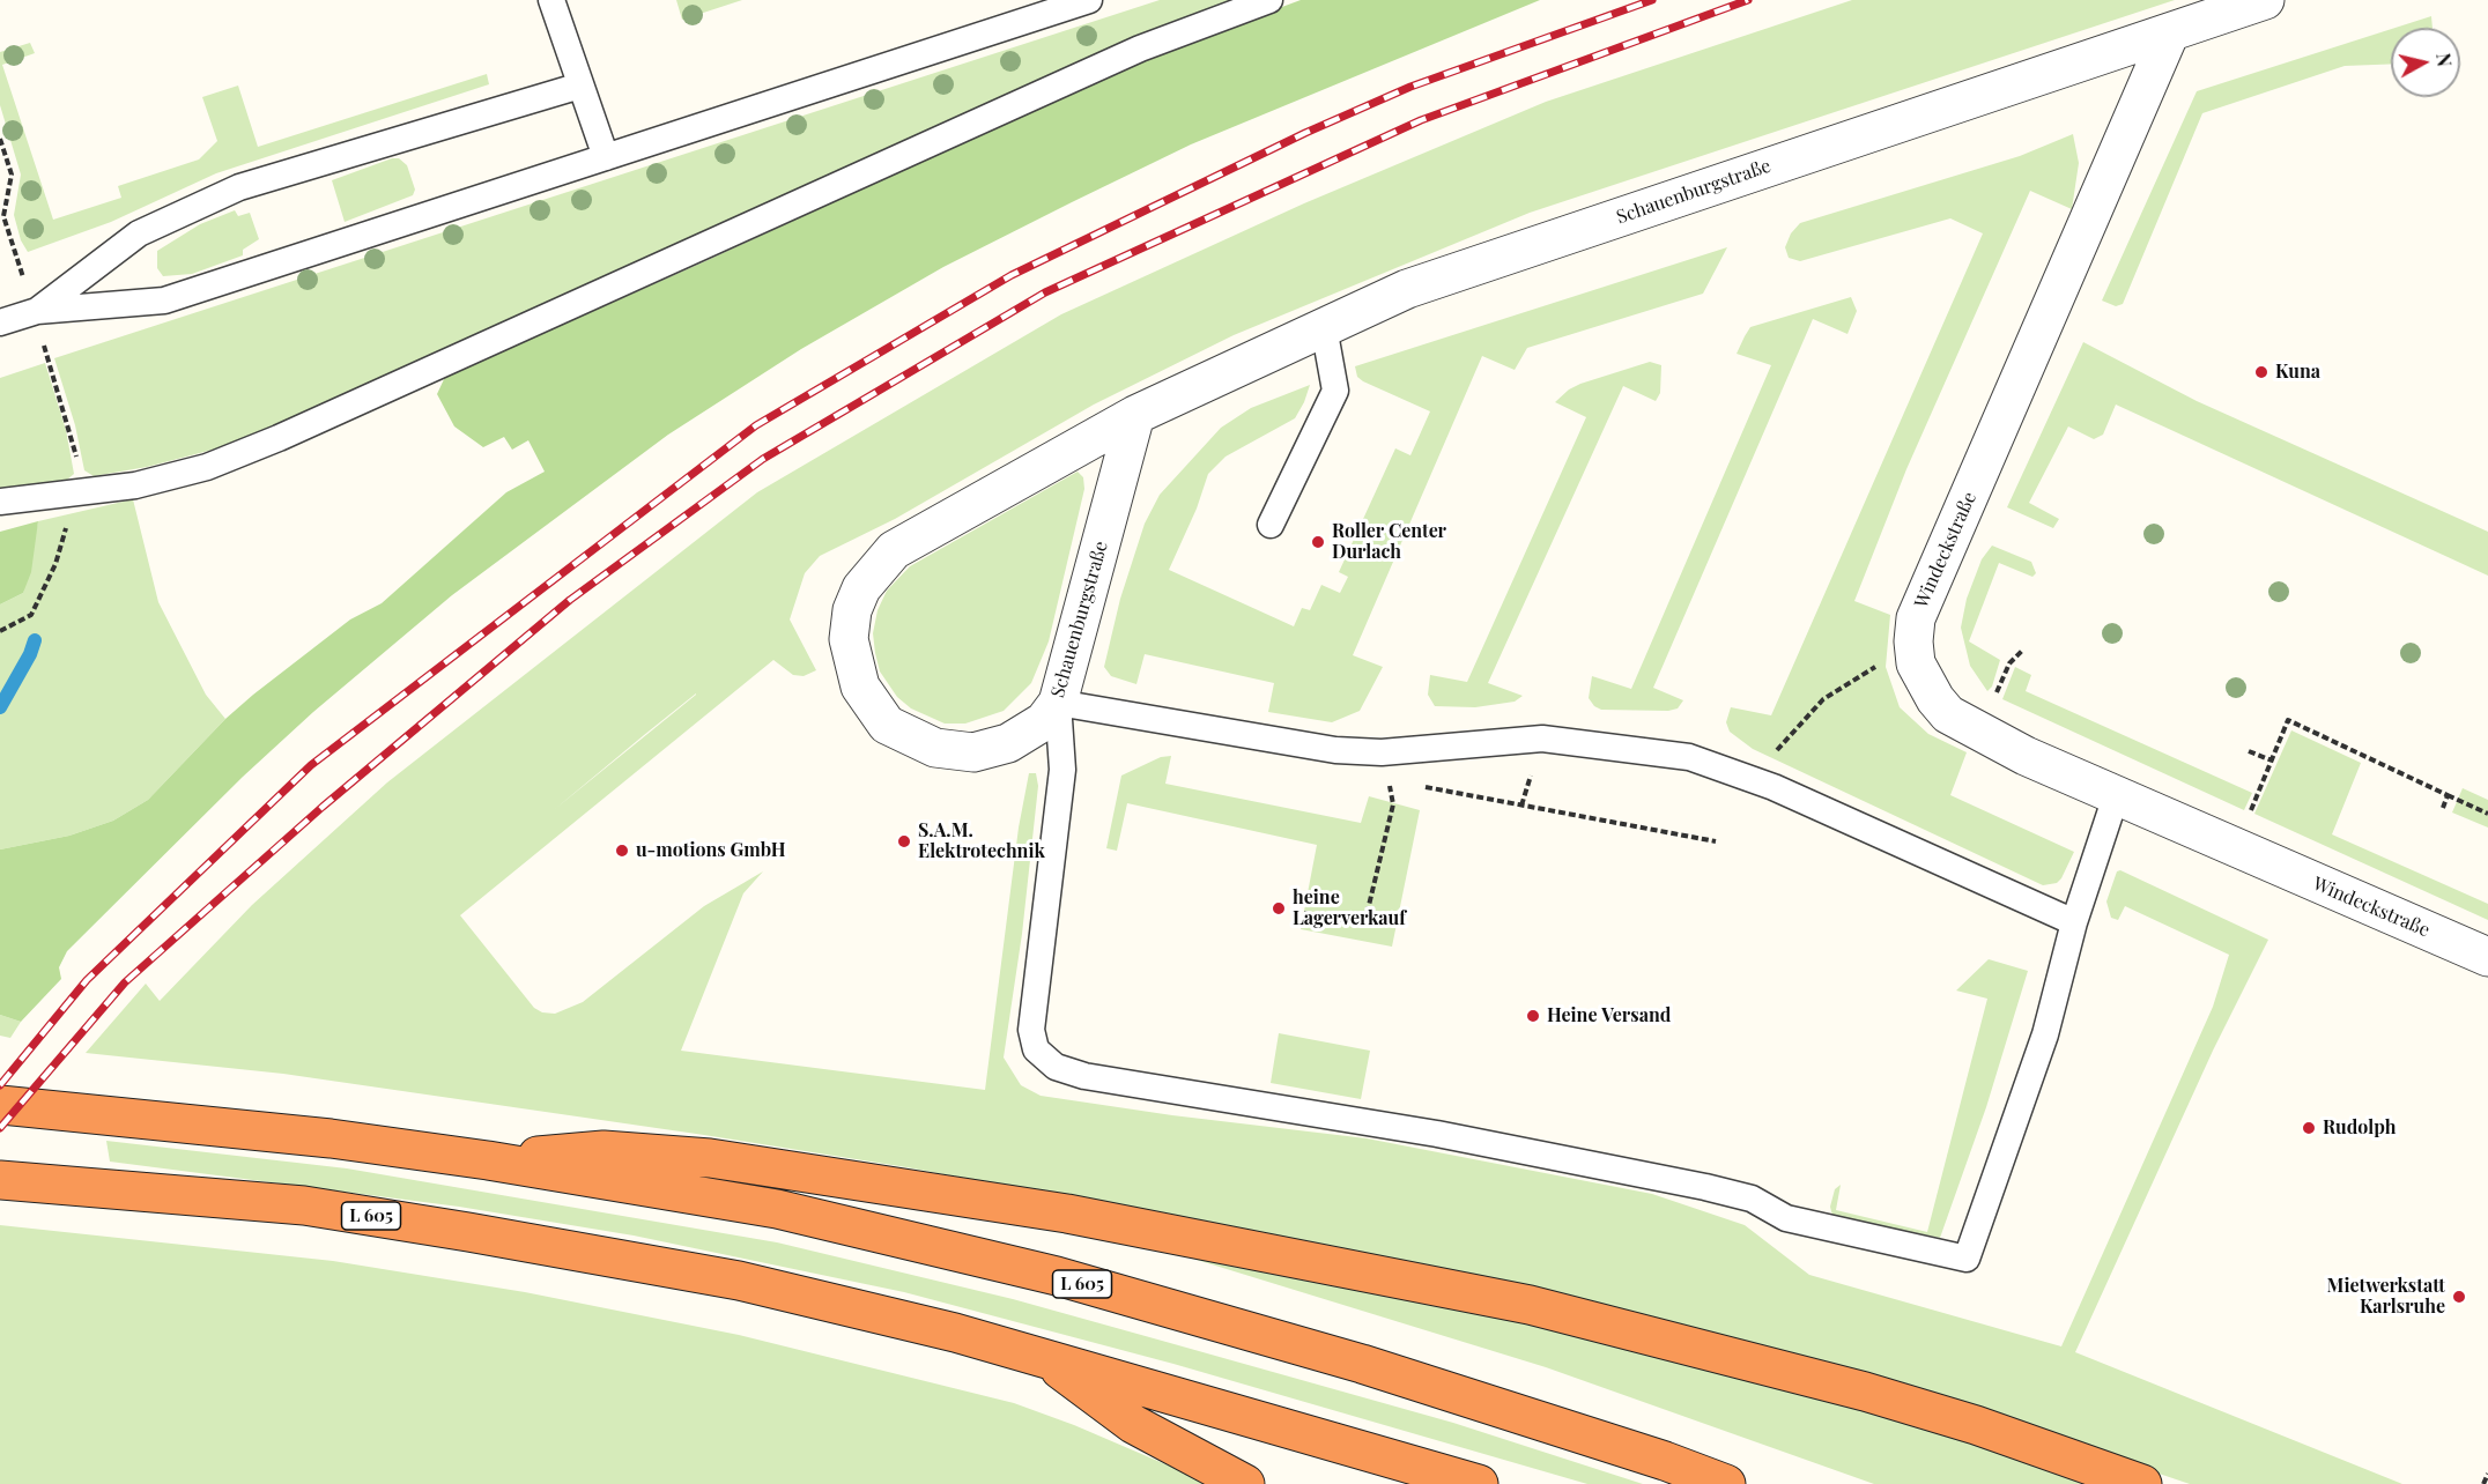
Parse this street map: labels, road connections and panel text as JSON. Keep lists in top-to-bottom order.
{
  "streets": {
    "highway": ["L 605"],
    "street": ["Schauenburgstraße", "Windeckstraße"]
  },
  "crossings": [
    ["Schauenburgstraße", "Windeckstraße"]
  ],
  "places": [
    "Kuna",
    "Roller Center Durlach",
    "S.A.M. Elektrotechnik",
    "u-motions GmbH",
    "heine Lagerverkauf",
    "Heine Versand",
    "Rudolph",
    "Mietwerkstatt Karlsruhe"
  ],
  "north": "right"
}
